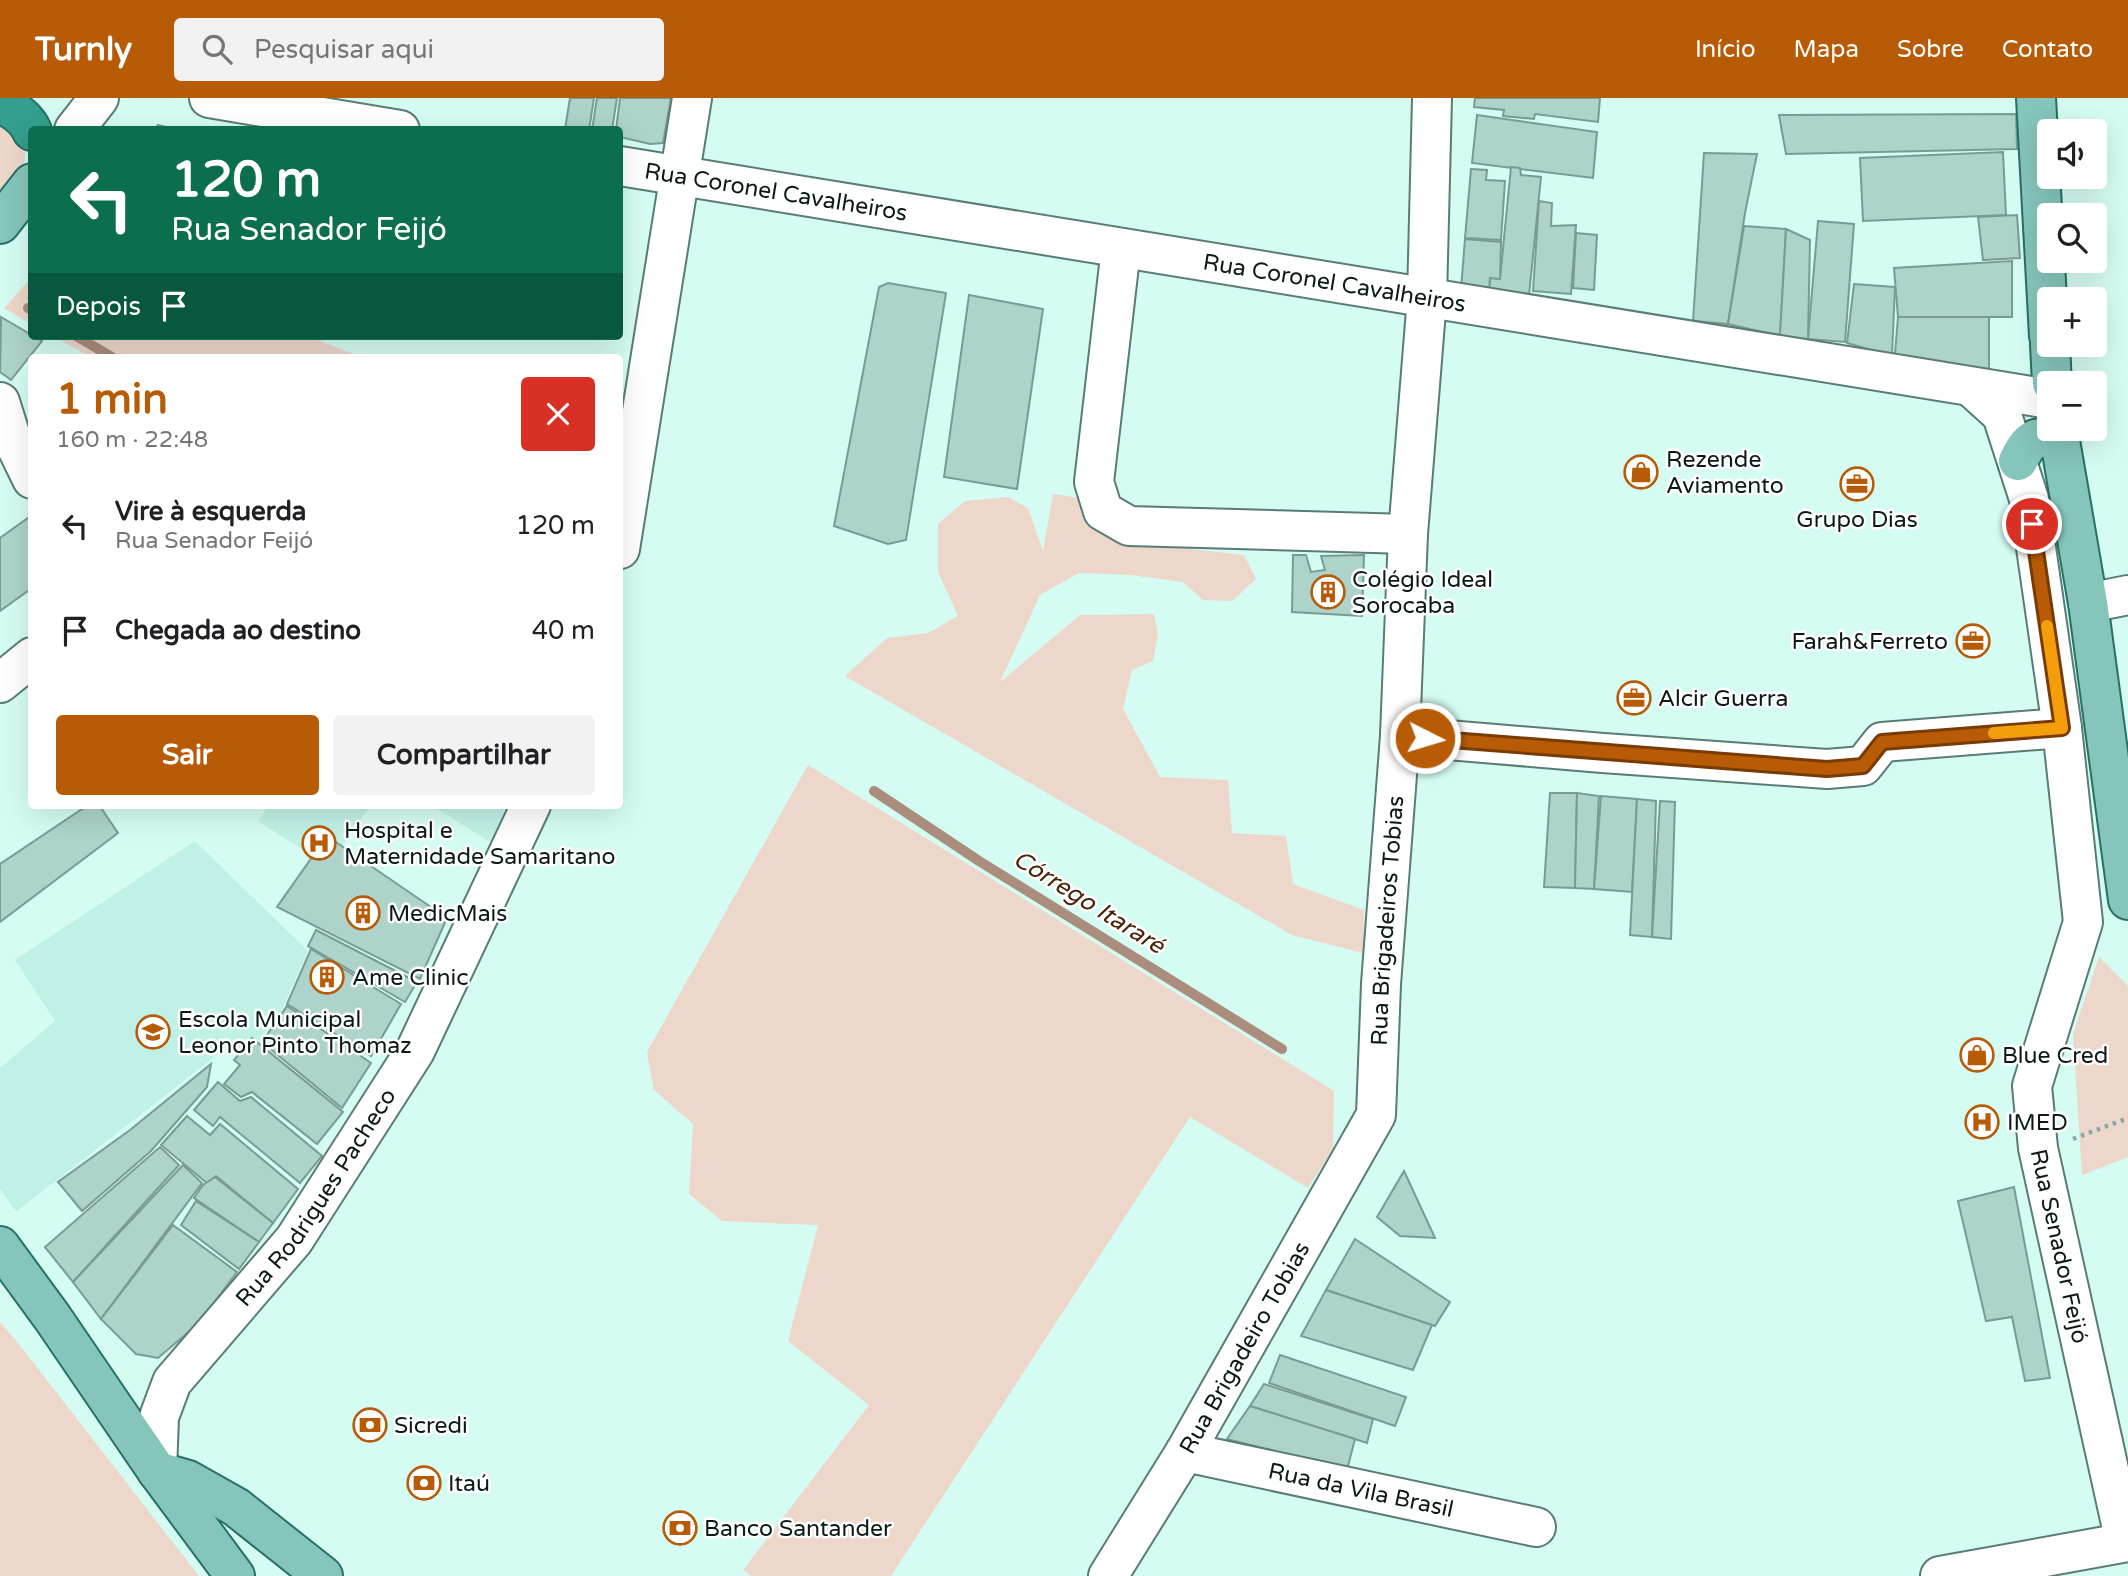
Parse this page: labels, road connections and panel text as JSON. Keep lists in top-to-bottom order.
{
  "streets": {
    "street": [
      "Rua Coronel Cavalheiros",
      "Rua Brigadeiros Tobias",
      "Rua Rodrigues Pacheco",
      "Rua Senador Feijó",
      "Rua Brigadeiro Tobias",
      "Rua da Vila Brasil"
    ]
  },
  "crossings": [
    ["Rua Coronel Cavalheiros", "Rua Brigadeiros Tobias"],
    ["Rua Coronel Cavalheiros", "Rua Senador Feijó"],
    ["Rua Brigadeiros Tobias", "Rua Brigadeiro Tobias"],
    ["Rua Brigadeiro Tobias", "Rua da Vila Brasil"]
  ],
  "water": ["Córrego Itararé"],
  "places": {
    "shop": ["Rezende Aviamento", "Blue Cred"],
    "office": ["Grupo Dias", "Farah&Ferreto", "Alcir Guerra"],
    "building": ["Colégio Ideal Sorocaba", "MedicMais", "Ame Clinic"],
    "hospital": ["Hospital e Maternidade Samaritano", "IMED"],
    "school or university": ["Escola Municipal Leonor Pinto Thomaz"],
    "bank": ["Sicredi", "Itaú", "Banco Santander"]
  },
  "page": {
    "header": "Turnly",
    "search": "Pesquisar aqui",
    "nav": [
      "Início",
      "Mapa",
      "Sobre",
      "Contato"
    ],
    "map_buttons": ["+", "−"],
    "turn": ["120 m", "Rua Senador Feijó"],
    "then": "Depois",
    "heading": ["1 min", "160 m · 22:48"],
    "list": [
      {
        "name": "Vire à esquerda",
        "note": "Rua Senador Feijó",
        "value": "120 m"
      },
      {
        "name": "Chegada ao destino",
        "value": "40 m"
      }
    ],
    "buttons": ["Sair", "Compartilhar"]
  }
}
